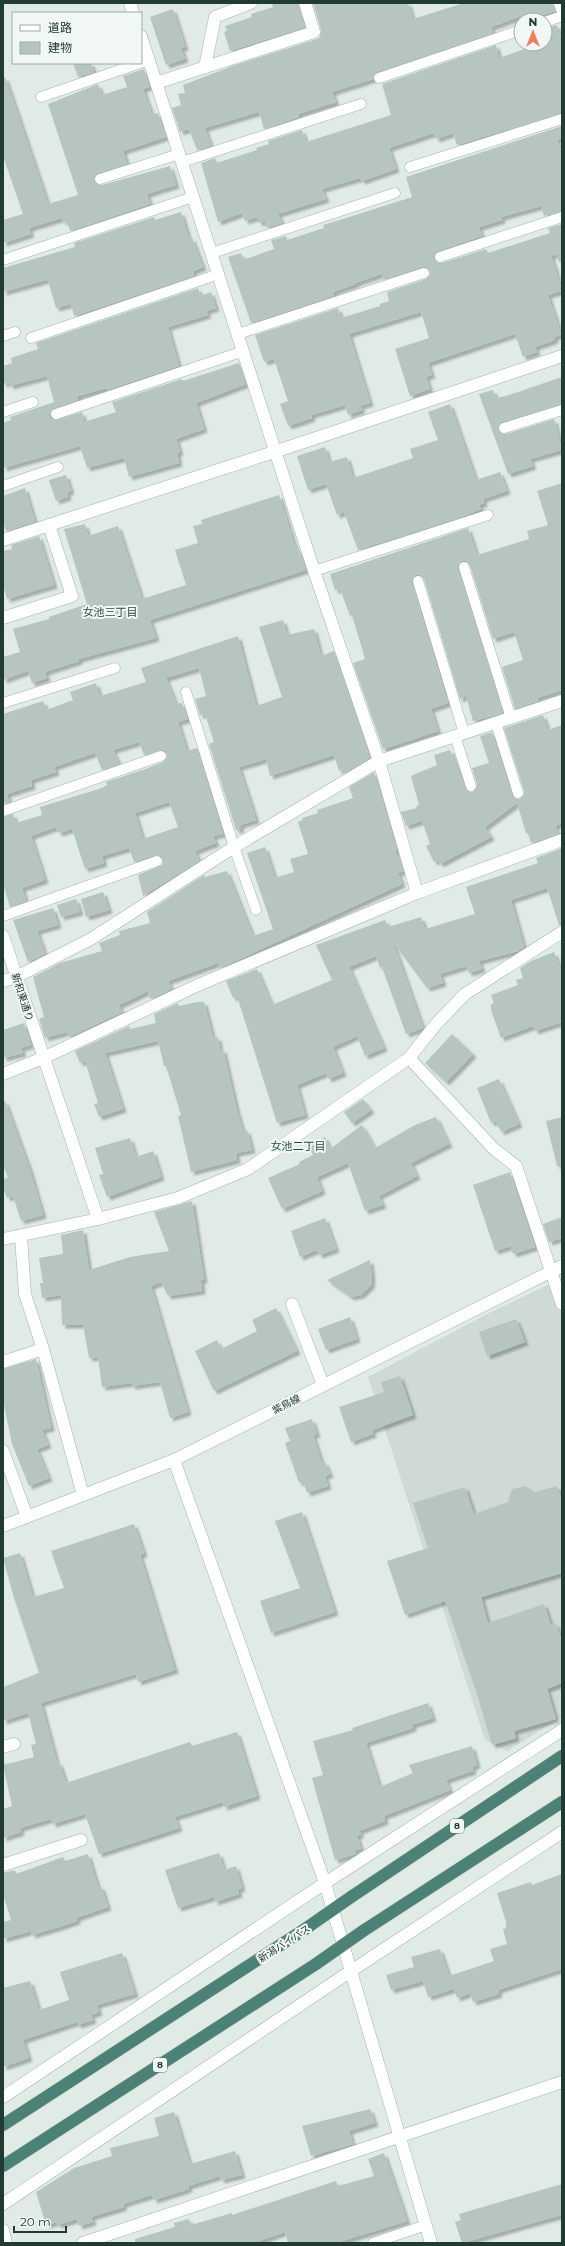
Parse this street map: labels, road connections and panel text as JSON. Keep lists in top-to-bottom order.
{
  "streets": {
    "highway": ["8", "新潟バイパス"],
    "street": ["新和東通り", "紫鳥線"]
  },
  "districts": ["女池三丁目", "女池二丁目"],
  "legend": ["道路", "建物"],
  "scale_bar": "20 m",
  "north": "top"
}
